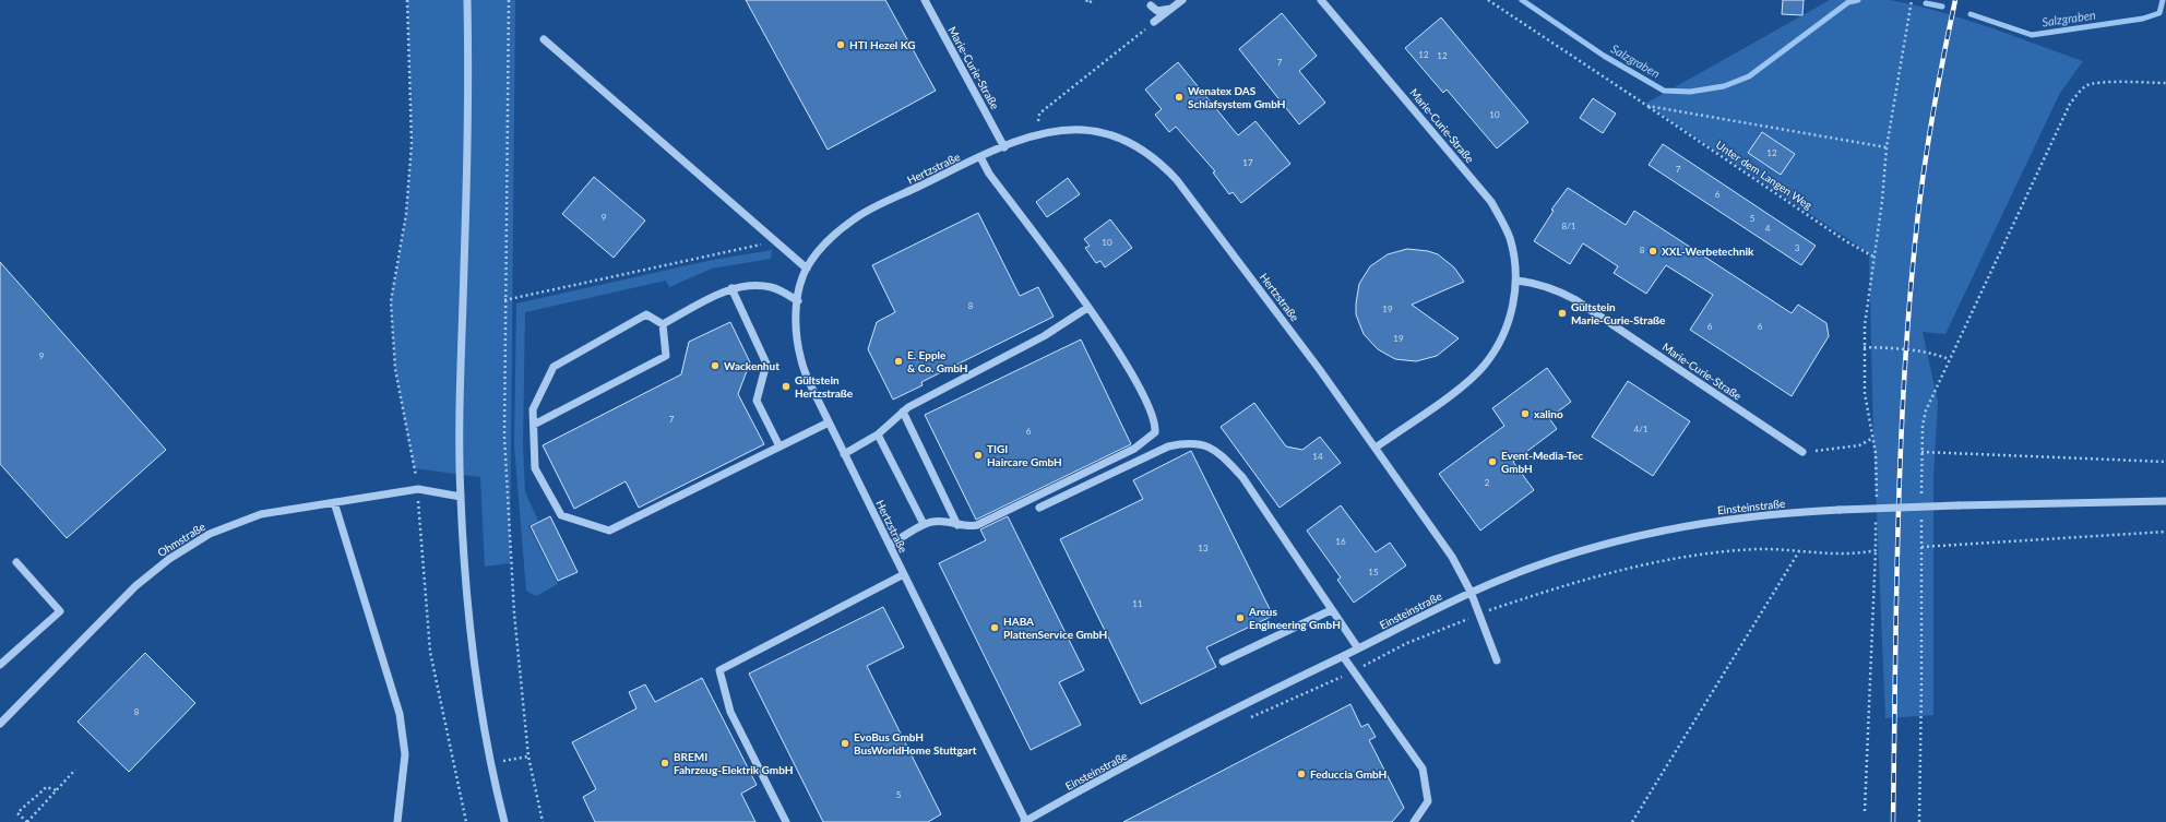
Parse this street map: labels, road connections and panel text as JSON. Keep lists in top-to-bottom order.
{
  "streets": {
    "street": [
      "Marie-Curie-Straße",
      "Hertzstraße",
      "Einsteinstraße",
      "Ohmstraße"
    ],
    "path": ["Unter dem Langen Weg"]
  },
  "crossings": [
    ["Marie-Curie-Straße", "Hertzstraße"],
    ["Hertzstraße", "Einsteinstraße"]
  ],
  "water": ["Salzgraben"],
  "places": [
    "HTI Hezel KG",
    "Wenatex DAS Schlafsystem GmbH",
    "XXL-Werbetechnik",
    "Gültstein Marie-Curie-Straße",
    "E. Epple & Co. GmbH",
    "Wackenhut",
    "Gültstein Hertzstraße",
    "xalino",
    "TIGI Haircare GmbH",
    "Event-Media-Tec GmbH",
    "Areus Engineering GmbH",
    "HABA PlattenService GmbH",
    "EvoBus GmbH BusWorldHome Stuttgart",
    "BREMI Fahrzeug-Elektrik GmbH",
    "Feduccia GmbH"
  ],
  "house_numbers": [
    "12",
    "12",
    "7",
    "10",
    "12",
    "17",
    "7",
    "6",
    "9",
    "5",
    "8/1",
    "4",
    "10",
    "3",
    "8",
    "8",
    "19",
    "6",
    "6",
    "19",
    "9",
    "7",
    "4/1",
    "6",
    "14",
    "2",
    "16",
    "13",
    "15",
    "11",
    "8",
    "5"
  ]
}
